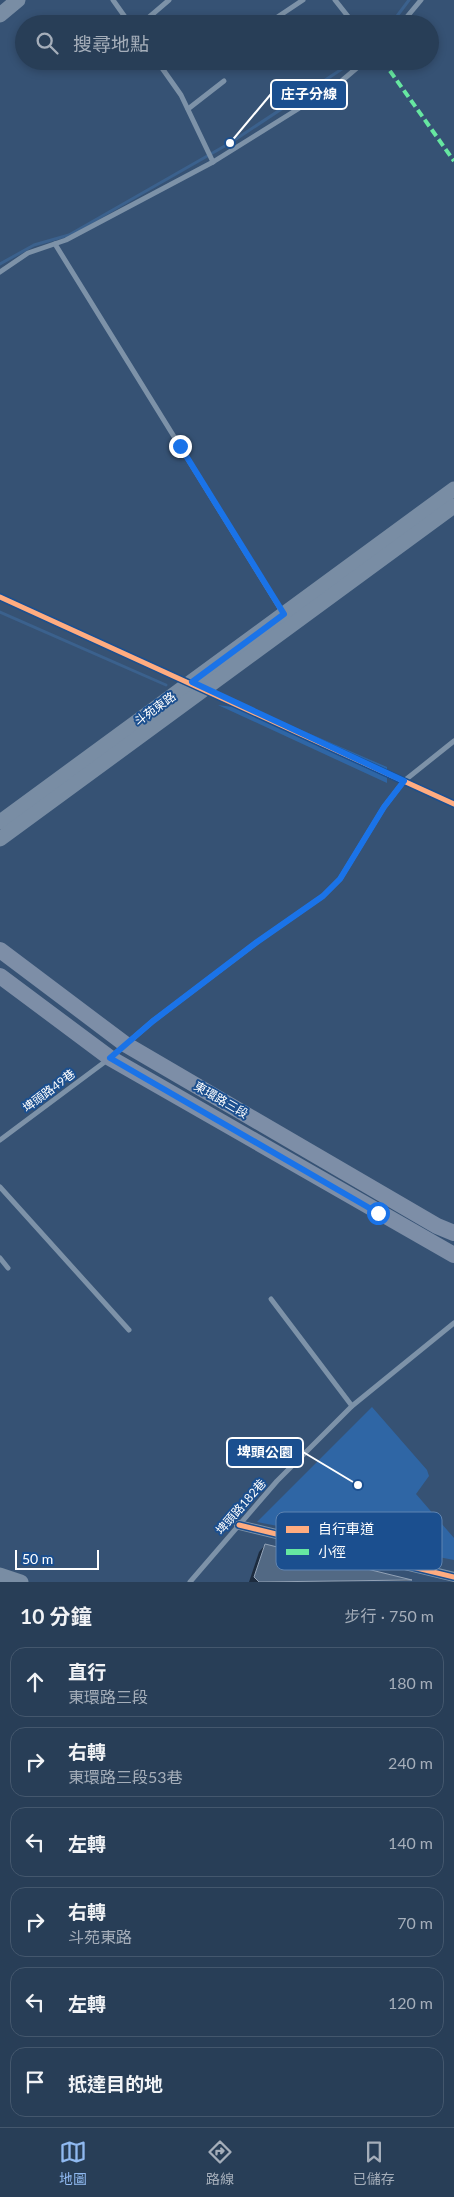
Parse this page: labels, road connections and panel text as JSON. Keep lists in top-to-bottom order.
{
  "streets": {
    "main road": ["斗苑東路", "東環路三段"],
    "lane": ["埤頭路49巷", "埤頭路182巷"]
  },
  "crossings": [
    ["埤頭路49巷", "東環路三段"]
  ],
  "places": ["庄子分線", "埤頭公園"],
  "legend": ["自行車道", "小徑"],
  "scale_bar": "50 m",
  "page": {
    "search": "搜尋地點",
    "scale": "50 m",
    "heading": ["10 分鐘", "步行 · 750 m"],
    "list": [
      ["直行", "東環路三段", "180 m"],
      ["右轉", "東環路三段53巷", "240 m"],
      ["左轉", "140 m"],
      ["右轉", "斗苑東路", "70 m"],
      ["左轉", "120 m"],
      "抵達目的地"
    ],
    "nav": ["地圖", "路線", "已儲存"]
  }
}
